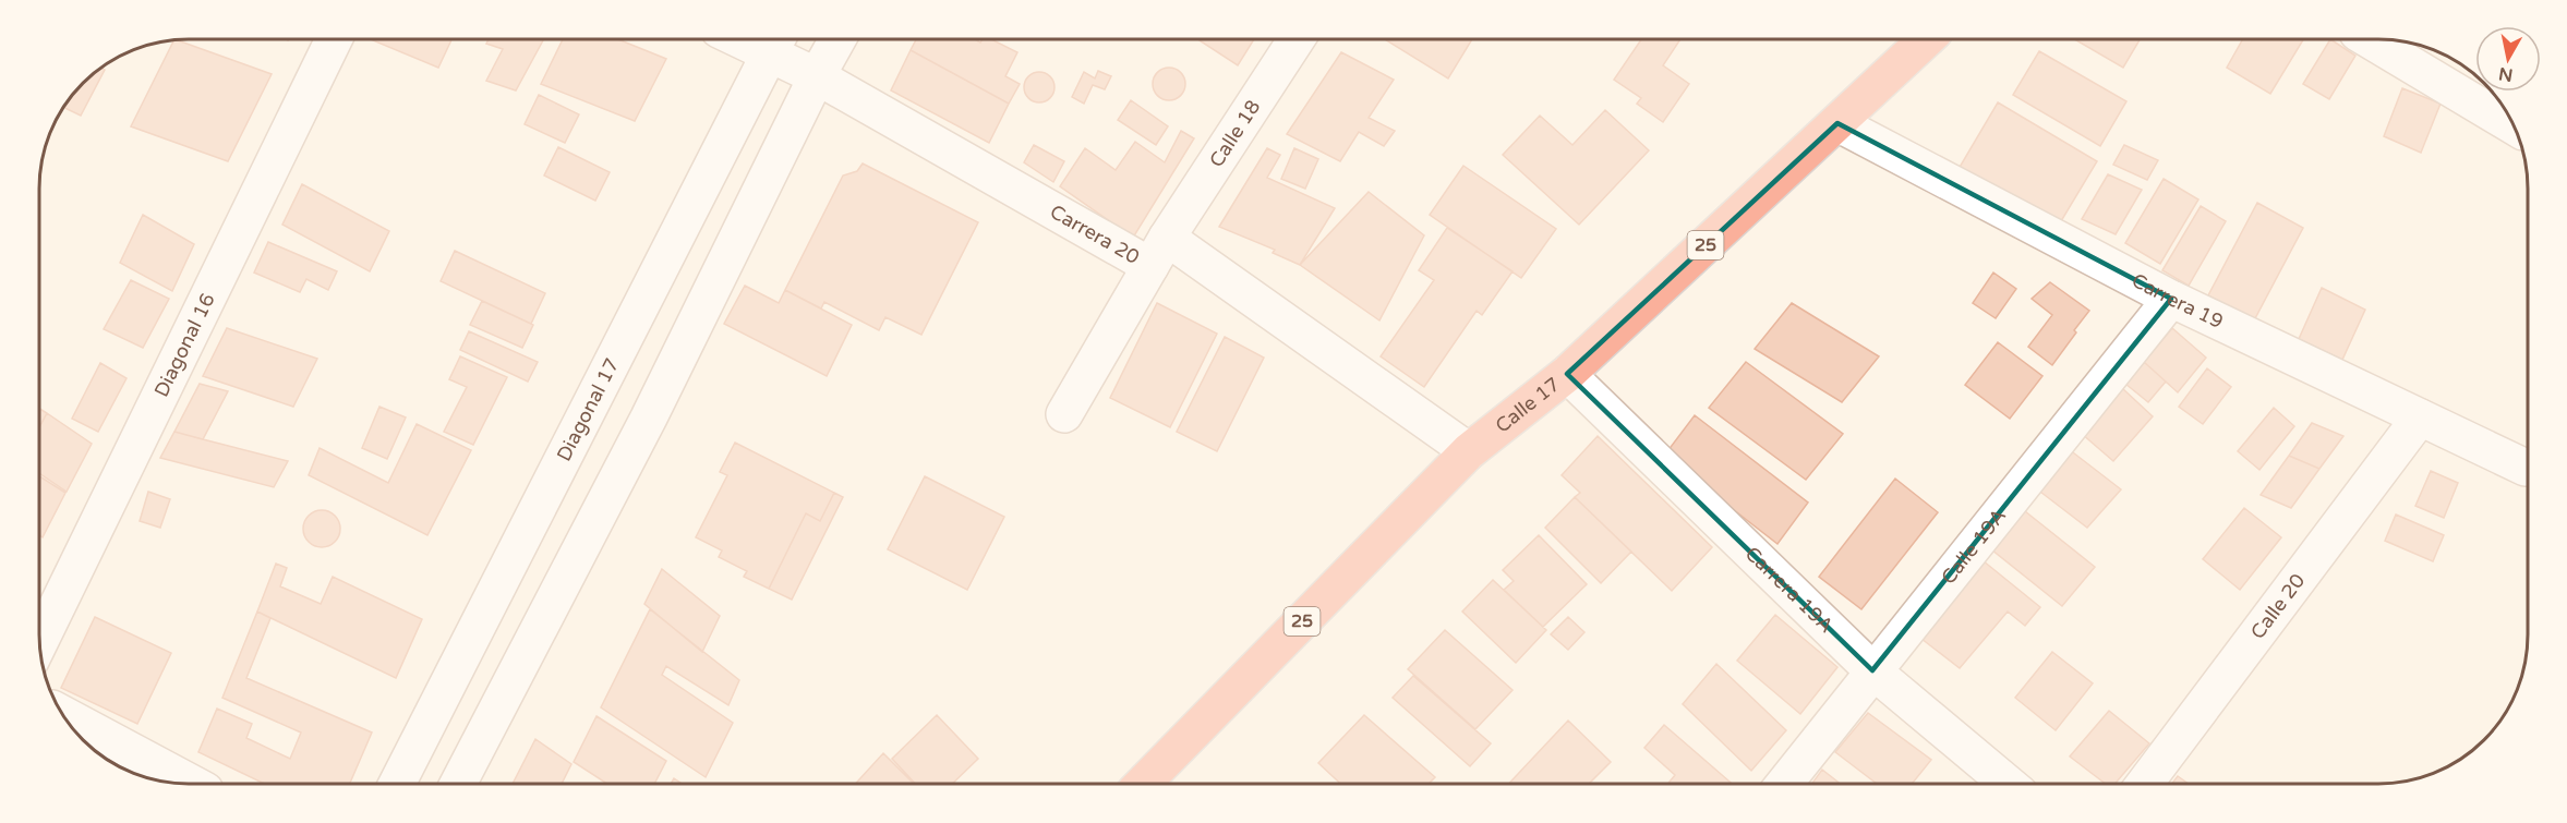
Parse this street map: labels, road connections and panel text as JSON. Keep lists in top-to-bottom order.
{
  "streets": {
    "highway": ["25", "Calle 17"],
    "street": [
      "Calle 18",
      "Carrera 20",
      "Carrera 19",
      "Diagonal 16",
      "Diagonal 17",
      "Calle 19A",
      "Carrera 19A",
      "Calle 20"
    ]
  },
  "crossings": [
    ["Calle 18", "Carrera 20"],
    ["Carrera 20", "Calle 17"],
    ["Carrera 20", "Diagonal 17"],
    ["Carrera 19", "Calle 17"],
    ["Carrera 19", "Calle 19A"],
    ["Carrera 19", "Calle 20"],
    ["Calle 17", "Carrera 19A"],
    ["Calle 19A", "Carrera 19A"]
  ],
  "north": "bottom"
}
